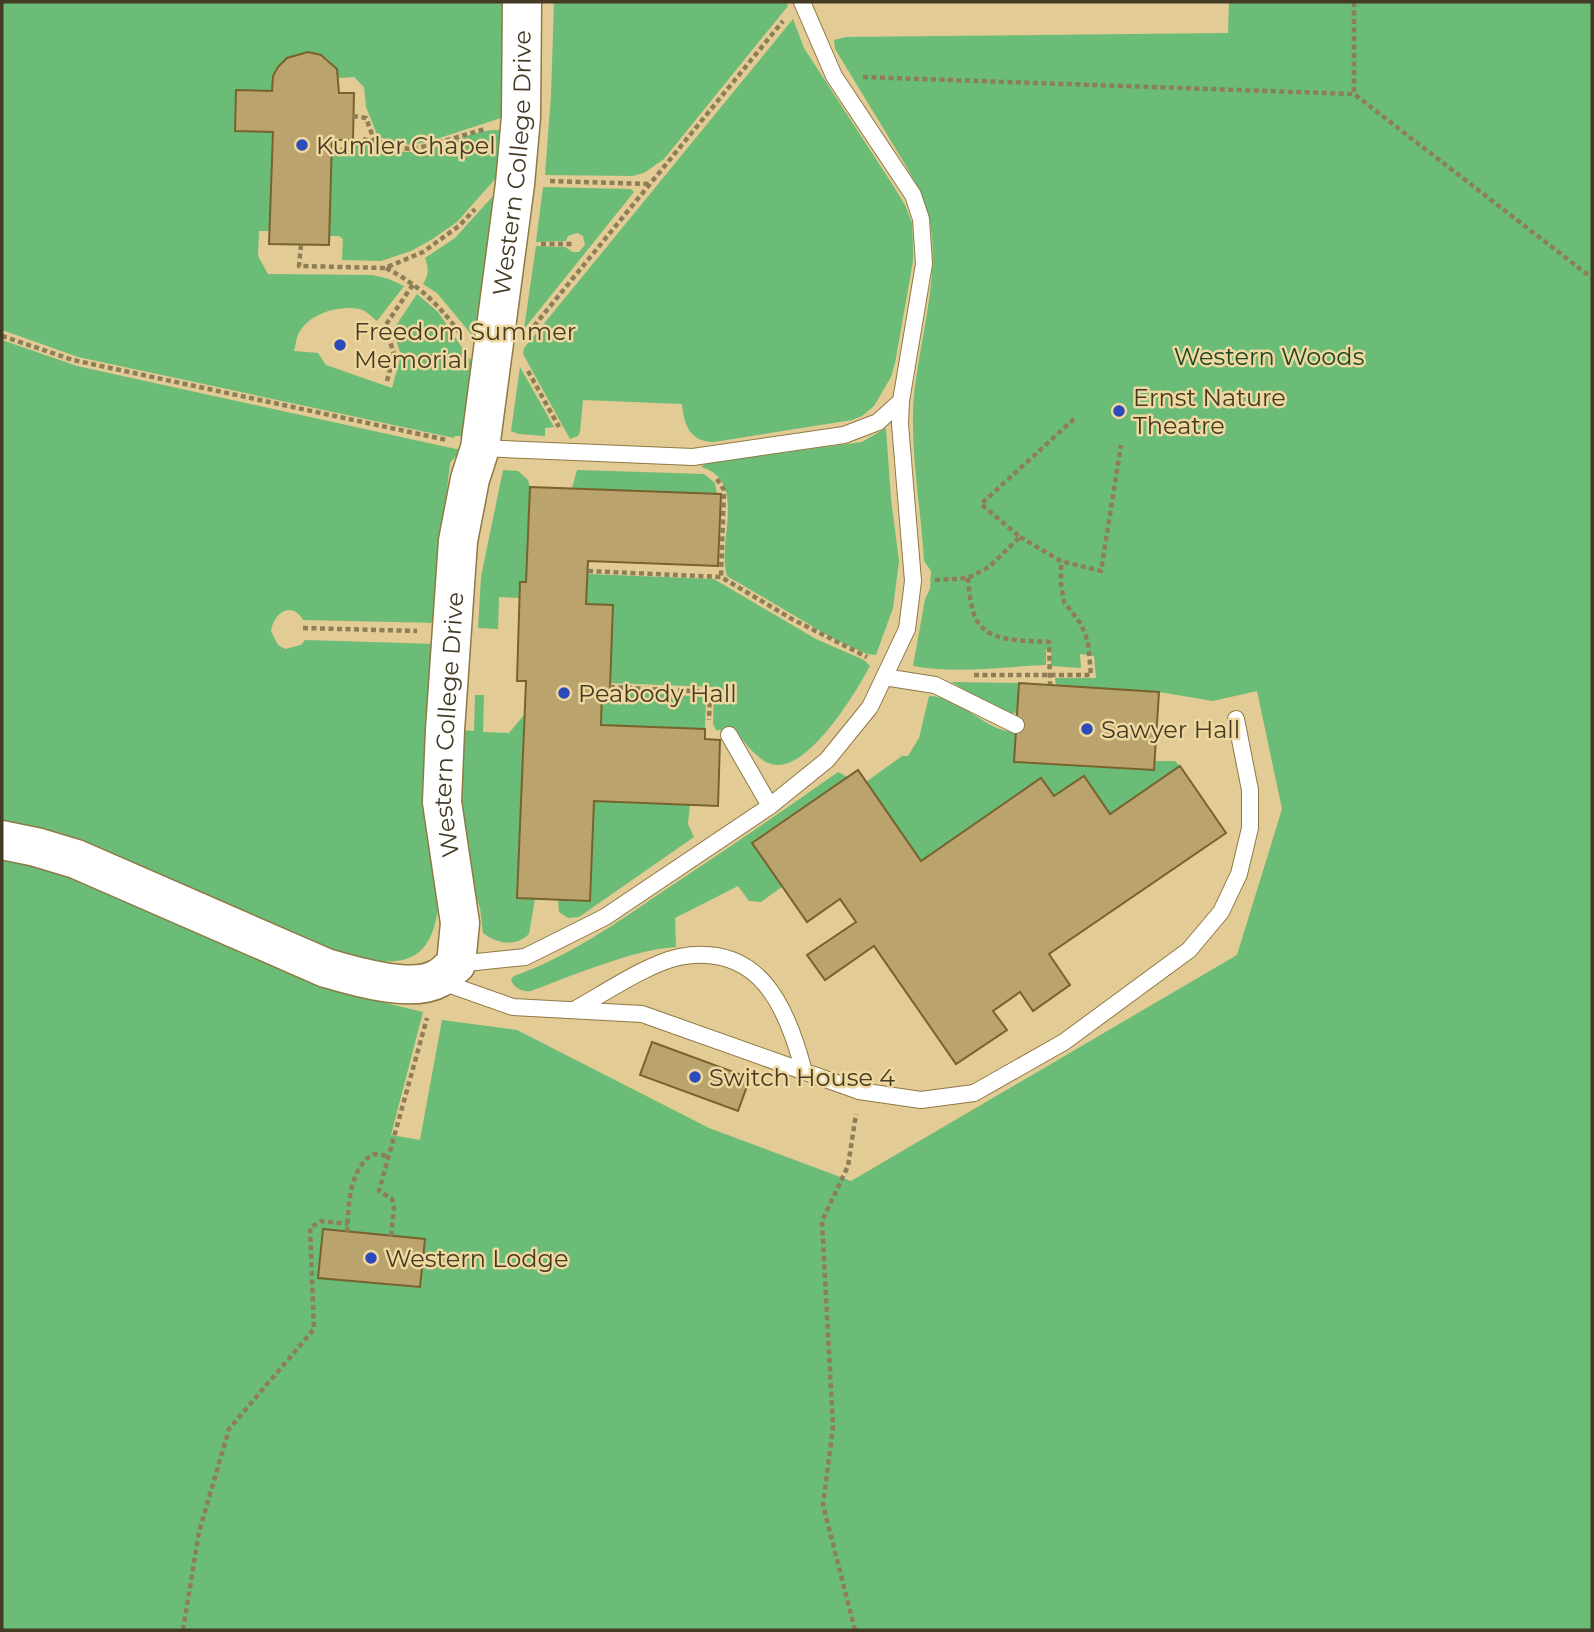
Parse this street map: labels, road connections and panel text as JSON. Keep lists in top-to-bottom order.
{
  "streets": {
    "street": ["Western College Drive"]
  },
  "parks": ["Western Woods"],
  "places": [
    "Kumler Chapel",
    "Freedom Summer Memorial",
    "Ernst Nature Theatre",
    "Peabody Hall",
    "Sawyer Hall",
    "Switch House 4",
    "Western Lodge"
  ]
}
